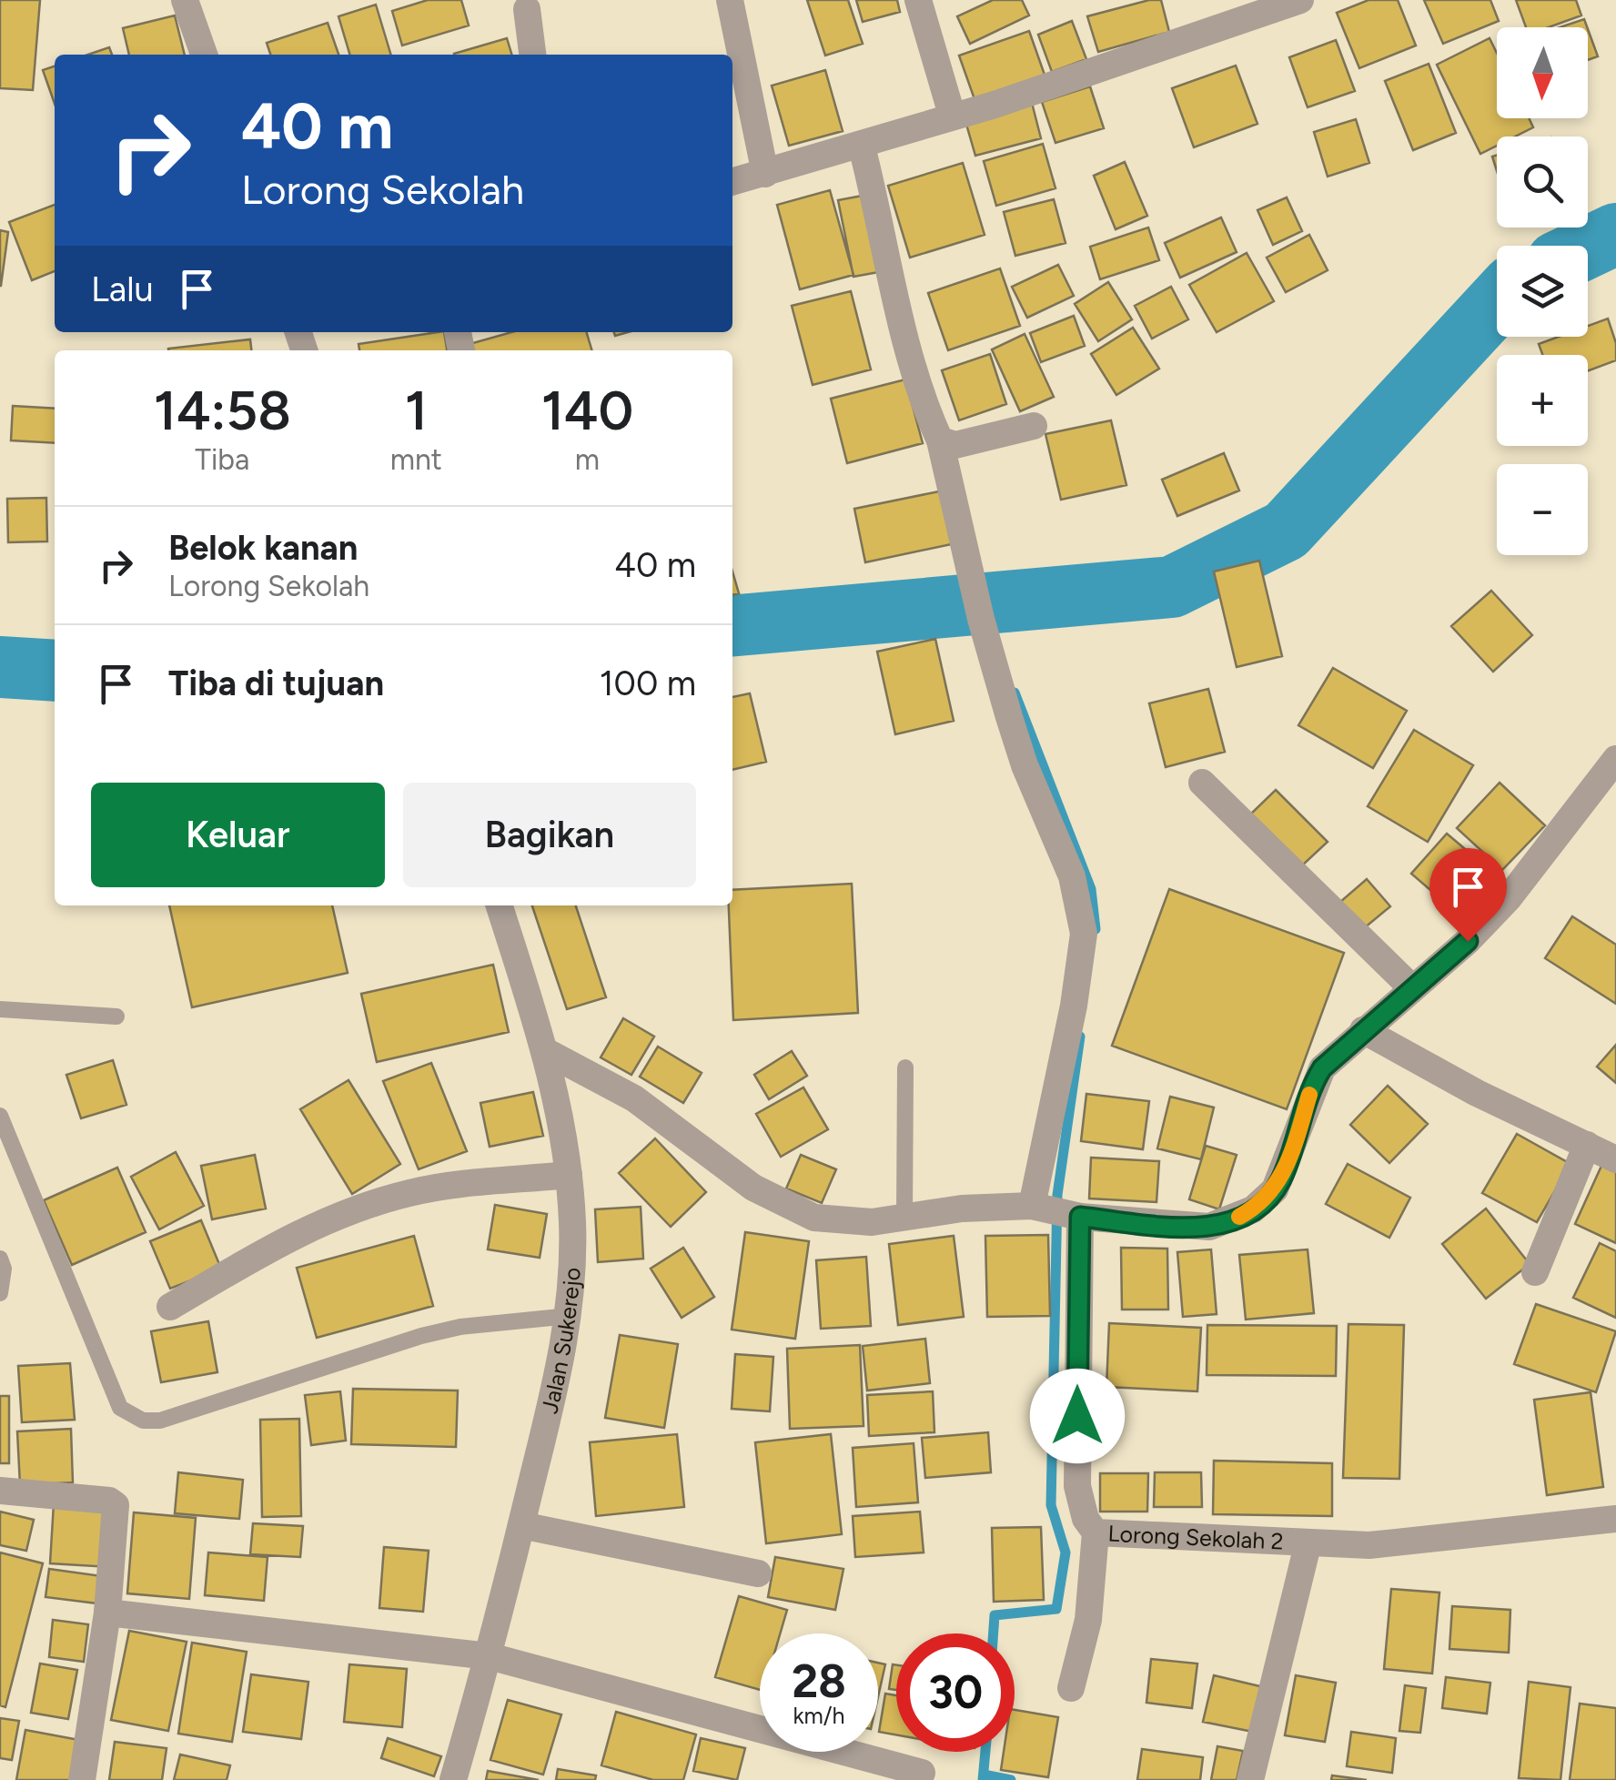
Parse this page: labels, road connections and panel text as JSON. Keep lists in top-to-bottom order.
{
  "streets": {
    "street": ["Jalan Sukerejo", "Lorong Sekolah 2"]
  },
  "north": "bottom",
  "page": {
    "map_buttons": ["+", "−"],
    "turn": ["40 m", "Lorong Sekolah"],
    "then": "Lalu",
    "eta": [
      "14:58",
      "Tiba",
      "1",
      "mnt",
      "140",
      "m"
    ],
    "list": [
      {
        "name": "Belok kanan",
        "note": "Lorong Sekolah",
        "value": "40 m"
      },
      {
        "name": "Tiba di tujuan",
        "value": "100 m"
      }
    ],
    "buttons": ["Keluar", "Bagikan"],
    "speed": "28 km/h",
    "limit": "30"
  }
}
